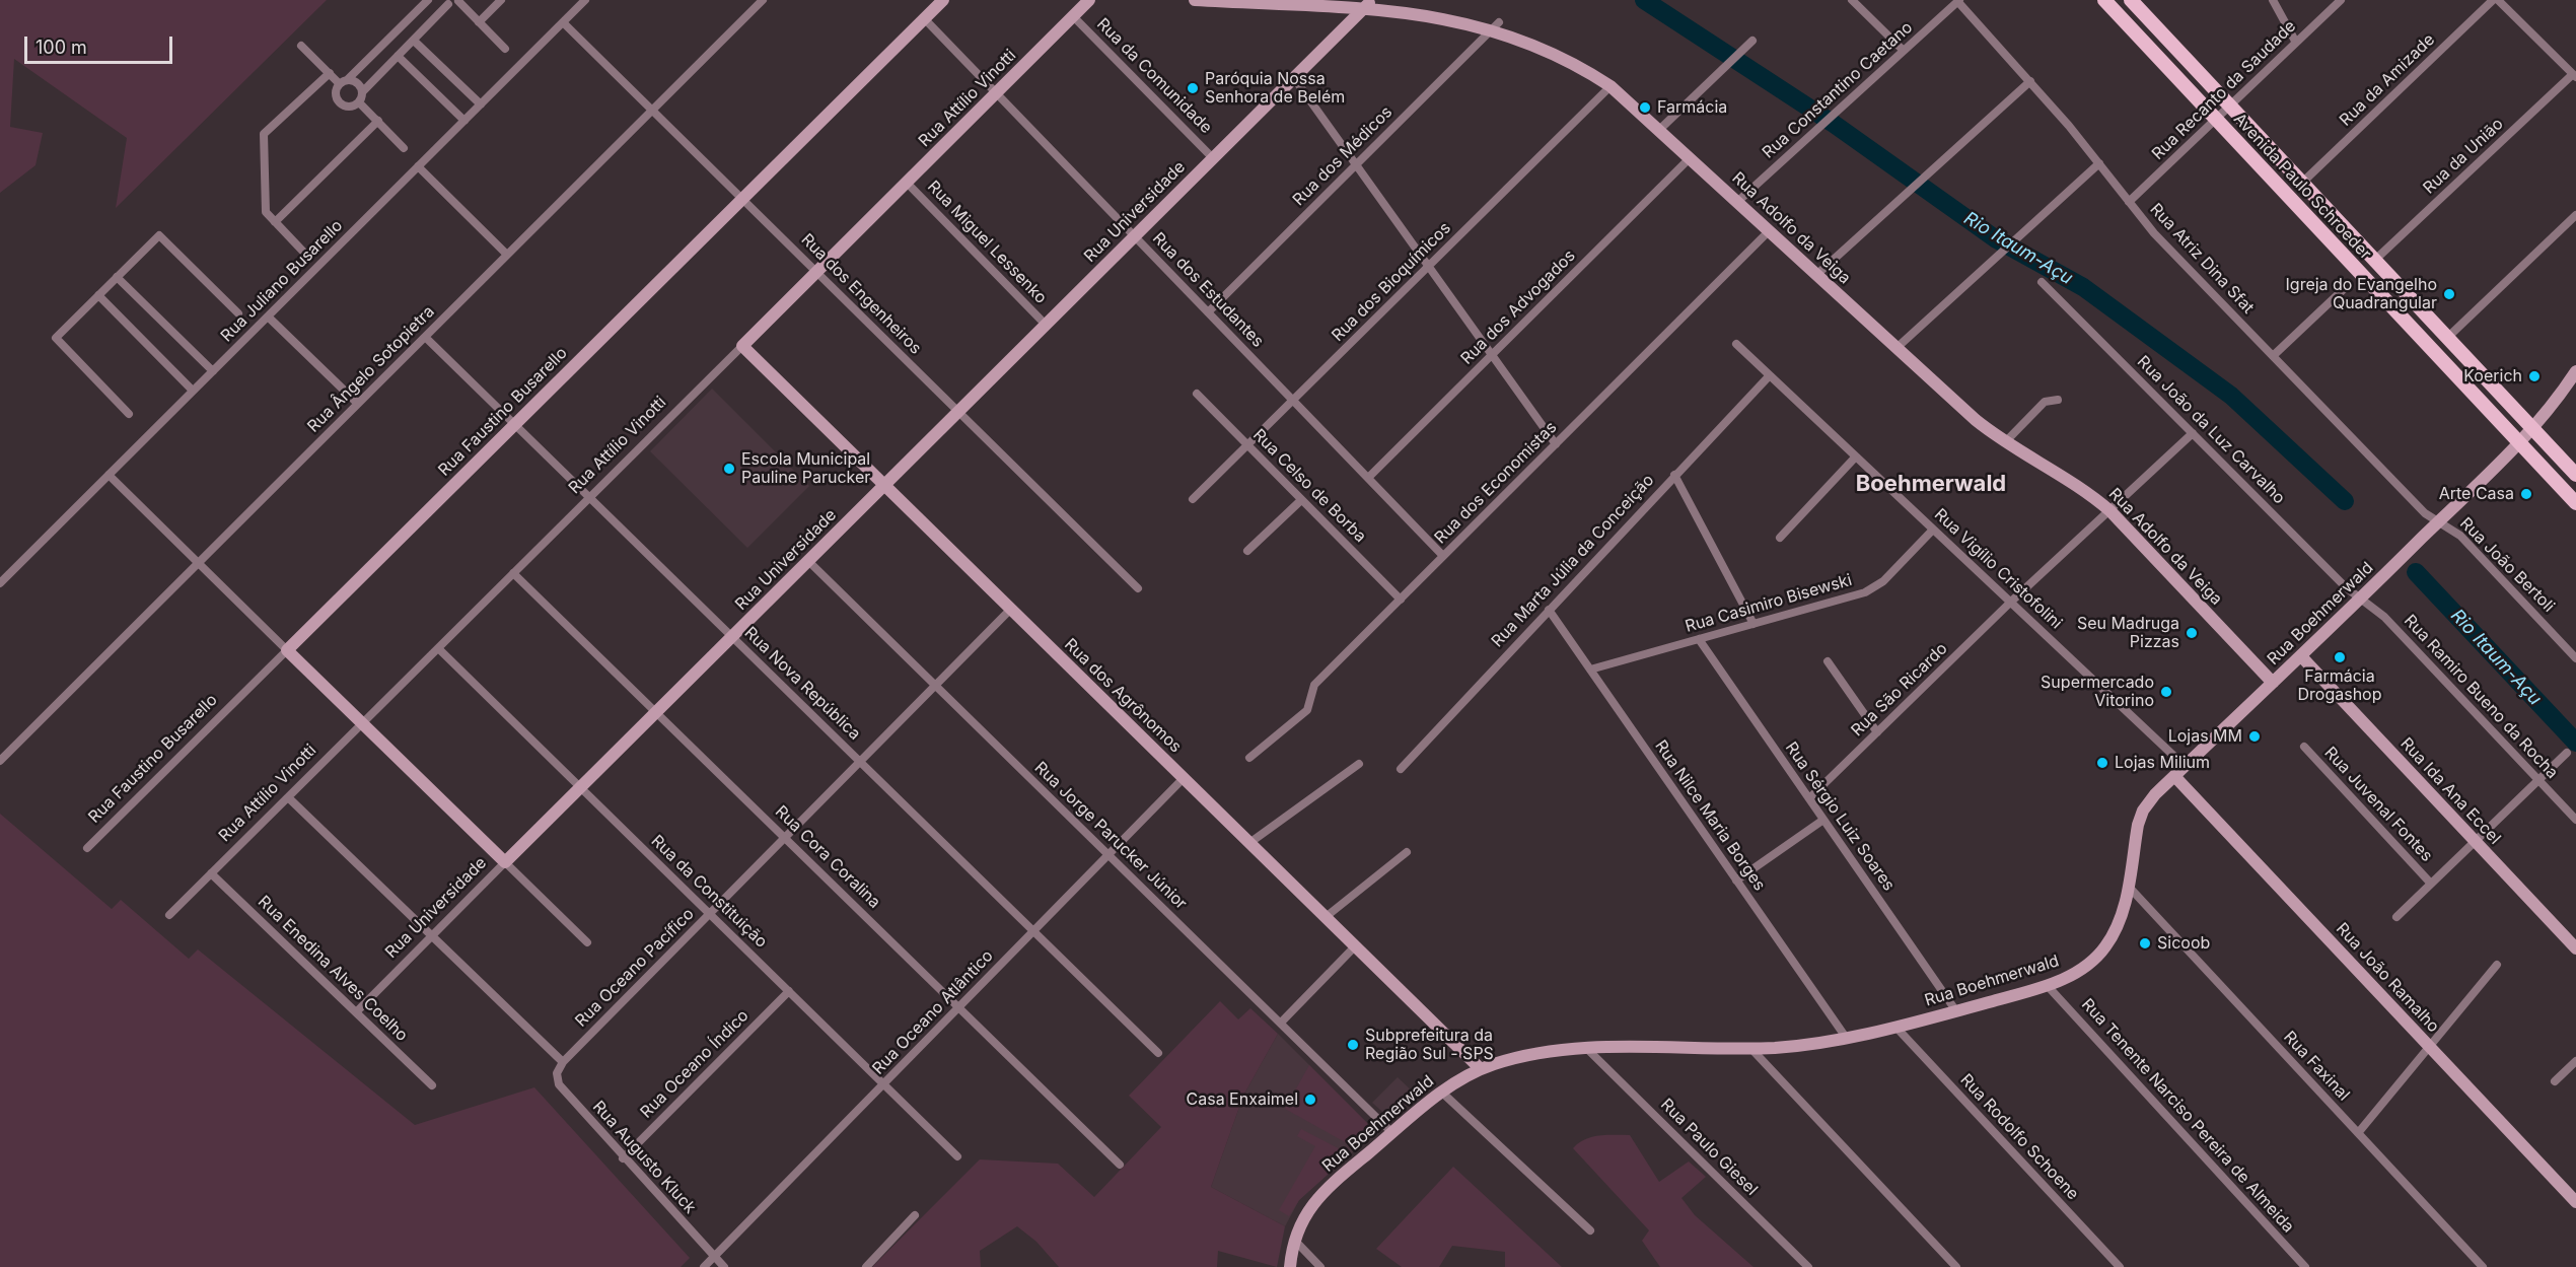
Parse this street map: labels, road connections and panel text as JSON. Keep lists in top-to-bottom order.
{
  "streets": {
    "main road": ["Avenida Paulo Schroeder"],
    "street": [
      "Rua da Comunidade",
      "Rua da Amizade",
      "Rua Constantino Caetano",
      "Rua Recanto da Saudade",
      "Rua Attílio Vinotti",
      "Rua dos Médicos",
      "Rua da União",
      "Rua Universidade",
      "Rua Adolfo da Veiga",
      "Rua Miguel Lessenko",
      "Rua Atriz Dina Sfat",
      "Rua Juliano Busarello",
      "Rua dos Bioquímicos",
      "Rua dos Estudantes",
      "Rua dos Engenheiros",
      "Rua dos Advogados",
      "Rua Ângelo Sotopietra",
      "Rua Faustino Busarello",
      "Rua João da Luz Carvalho",
      "Rua dos Economistas",
      "Rua Celso de Borba",
      "Rua Marta Júlia da Conceição",
      "Rua João Bertoli",
      "Rua Vigílio Cristofolini",
      "Rua Casimiro Bisewski",
      "Rua Boehmerwald",
      "Rua Nova República",
      "Rua São Ricardo",
      "Rua dos Agrônomos",
      "Rua Ramiro Bueno da Rocha",
      "Rua Ida Ana Eccel",
      "Rua Juvenal Fontes",
      "Rua Nilce Maria Borges",
      "Rua Sérgio Luiz Soares",
      "Rua Jorge Parucker Júnior",
      "Rua Cora Coralina",
      "Rua da Constituição",
      "Rua Oceano Pacífico",
      "Rua Enedina Alves Coelho",
      "Rua João Ramalho",
      "Rua Oceano Atlântico",
      "Rua Oceano Índico",
      "Rua Faxinal",
      "Rua Tenente Narciso Pereira de Almeida",
      "Rua Rodolfo Schoene",
      "Rua Paulo Giesel",
      "Rua Augusto Kluck"
    ]
  },
  "crossings": [
    ["Rua da Comunidade", "Rua Attílio Vinotti"],
    ["Rua da Comunidade", "Rua Universidade"],
    ["Rua da Amizade", "Avenida Paulo Schroeder"],
    ["Rua Constantino Caetano", "Rua Adolfo da Veiga"],
    ["Rua Constantino Caetano", "Rua Atriz Dina Sfat"],
    ["Rua Recanto da Saudade", "Avenida Paulo Schroeder"],
    ["Rua Recanto da Saudade", "Rua Atriz Dina Sfat"],
    ["Rua Attílio Vinotti", "Rua Miguel Lessenko"],
    ["Rua Attílio Vinotti", "Rua dos Estudantes"],
    ["Rua Attílio Vinotti", "Rua dos Engenheiros"],
    ["Rua Attílio Vinotti", "Rua Nova República"],
    ["Rua Attílio Vinotti", "Rua dos Agrônomos"],
    ["Rua Attílio Vinotti", "Rua Cora Coralina"],
    ["Rua Attílio Vinotti", "Rua da Constituição"],
    ["Rua Attílio Vinotti", "Rua Enedina Alves Coelho"],
    ["Rua dos Médicos", "Rua Adolfo da Veiga"],
    ["Rua dos Médicos", "Rua dos Estudantes"],
    ["Rua da União", "Avenida Paulo Schroeder"],
    ["Avenida Paulo Schroeder", "Rua Boehmerwald"],
    ["Rua Universidade", "Rua Adolfo da Veiga"],
    ["Rua Universidade", "Rua Miguel Lessenko"],
    ["Rua Universidade", "Rua dos Estudantes"],
    ["Rua Universidade", "Rua dos Engenheiros"],
    ["Rua Universidade", "Rua Nova República"],
    ["Rua Universidade", "Rua dos Agrônomos"],
    ["Rua Universidade", "Rua Jorge Parucker Júnior"],
    ["Rua Universidade", "Rua Cora Coralina"],
    ["Rua Universidade", "Rua da Constituição"],
    ["Rua Universidade", "Rua Enedina Alves Coelho"],
    ["Rua Adolfo da Veiga", "Rua dos Bioquímicos"],
    ["Rua Adolfo da Veiga", "Rua dos Advogados"],
    ["Rua Adolfo da Veiga", "Rua dos Economistas"],
    ["Rua Adolfo da Veiga", "Rua Boehmerwald"],
    ["Rua Atriz Dina Sfat", "Rua João Bertoli"],
    ["Rua Atriz Dina Sfat", "Rua Boehmerwald"],
    ["Rua Juliano Busarello", "Rua dos Engenheiros"],
    ["Rua dos Bioquímicos", "Rua dos Estudantes"],
    ["Rua dos Bioquímicos", "Rua Celso de Borba"],
    ["Rua dos Estudantes", "Rua dos Advogados"],
    ["Rua dos Estudantes", "Rua Faustino Busarello"],
    ["Rua dos Estudantes", "Rua dos Economistas"],
    ["Rua dos Engenheiros", "Rua Ângelo Sotopietra"],
    ["Rua dos Engenheiros", "Rua Faustino Busarello"],
    ["Rua Ângelo Sotopietra", "Rua Nova República"],
    ["Rua Faustino Busarello", "Rua Nova República"],
    ["Rua João da Luz Carvalho", "Rua Boehmerwald"],
    ["Rua João da Luz Carvalho", "Rua Ramiro Bueno da Rocha"],
    ["Rua dos Economistas", "Rua Celso de Borba"],
    ["Rua Marta Júlia da Conceição", "Rua Vigílio Cristofolini"],
    ["Rua Marta Júlia da Conceição", "Rua Nilce Maria Borges"],
    ["Rua João Bertoli", "Rua Boehmerwald"],
    ["Rua Vigílio Cristofolini", "Rua Casimiro Bisewski"],
    ["Rua Vigílio Cristofolini", "Rua Boehmerwald"],
    ["Rua Vigílio Cristofolini", "Rua São Ricardo"],
    ["Rua Casimiro Bisewski", "Rua Nilce Maria Borges"],
    ["Rua Casimiro Bisewski", "Rua Sérgio Luiz Soares"],
    ["Rua Boehmerwald", "Rua dos Agrônomos"],
    ["Rua Boehmerwald", "Rua Ramiro Bueno da Rocha"],
    ["Rua Boehmerwald", "Rua Ida Ana Eccel"],
    ["Rua Boehmerwald", "Rua Nilce Maria Borges"],
    ["Rua Boehmerwald", "Rua Sérgio Luiz Soares"],
    ["Rua Boehmerwald", "Rua Jorge Parucker Júnior"],
    ["Rua Boehmerwald", "Rua João Ramalho"],
    ["Rua Boehmerwald", "Rua Faxinal"],
    ["Rua Boehmerwald", "Rua Tenente Narciso Pereira de Almeida"],
    ["Rua Boehmerwald", "Rua Rodolfo Schoene"],
    ["Rua Boehmerwald", "Rua Paulo Giesel"],
    ["Rua Nova República", "Rua Oceano Pacífico"],
    ["Rua Nova República", "Rua Oceano Atlântico"],
    ["Rua São Ricardo", "Rua Sérgio Luiz Soares"],
    ["Rua dos Agrônomos", "Rua Oceano Pacífico"],
    ["Rua dos Agrônomos", "Rua Oceano Atlântico"],
    ["Rua Jorge Parucker Júnior", "Rua Oceano Pacífico"],
    ["Rua Jorge Parucker Júnior", "Rua Oceano Atlântico"],
    ["Rua Cora Coralina", "Rua Oceano Pacífico"],
    ["Rua Cora Coralina", "Rua Oceano Atlântico"],
    ["Rua da Constituição", "Rua Oceano Pacífico"],
    ["Rua da Constituição", "Rua Oceano Atlântico"],
    ["Rua da Constituição", "Rua Oceano Índico"],
    ["Rua Oceano Pacífico", "Rua Augusto Kluck"],
    ["Rua Oceano Atlântico", "Rua Augusto Kluck"],
    ["Rua Oceano Índico", "Rua Augusto Kluck"]
  ],
  "districts": ["Boehmerwald"],
  "water": ["Rio Itaum-Açu"],
  "places": [
    "Paróquia Nossa Senhora de Belém",
    "Farmácia",
    "Igreja do Evangelho Quadrangular",
    "Koerich",
    "Escola Municipal Pauline Parucker",
    "Arte Casa",
    "Seu Madruga Pizzas",
    "Farmácia Drogashop",
    "Supermercado Vitorino",
    "Lojas MM",
    "Lojas Milium",
    "Sicoob",
    "Subprefeitura da Região Sul - SPS",
    "Casa Enxaimel"
  ],
  "scale_bar": "100 m"
}
